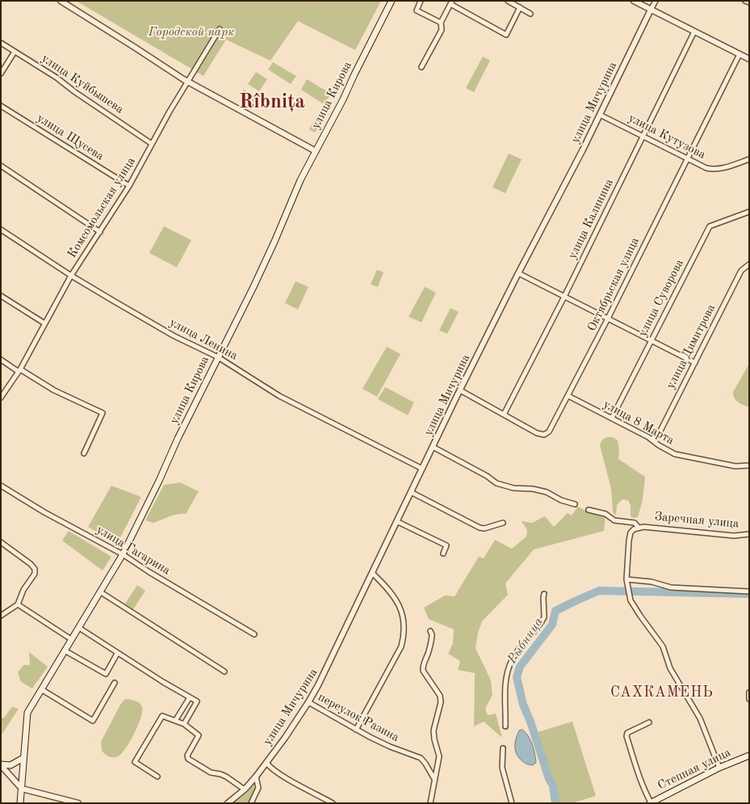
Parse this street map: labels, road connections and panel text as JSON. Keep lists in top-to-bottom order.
{
  "streets": {
    "main road": ["улица Кирова", "Степная улица"],
    "street": [
      "улица Куйбышева",
      "улица Мичурина",
      "улица Кутузова",
      "улица Щусева",
      "Комсомольская улица",
      "улица Калинина",
      "Октябрьская улица",
      "улица Суворова",
      "улица Ленина",
      "улица Димитрова",
      "улица 8 Марта",
      "Заречная улица",
      "улица Гагарина",
      "переулок Разина"
    ]
  },
  "crossings": [
    ["улица Куйбышева", "Комсомольская улица"],
    ["улица Кирова", "улица Ленина"],
    ["улица Кирова", "улица Гагарина"],
    ["улица Мичурина", "улица Кутузова"],
    ["улица Мичурина", "Октябрьская улица"],
    ["улица Мичурина", "улица Ленина"],
    ["улица Мичурина", "переулок Разина"],
    ["улица Кутузова", "улица Калинина"],
    ["улица Кутузова", "Октябрьская улица"],
    ["улица Щусева", "Комсомольская улица"],
    ["Комсомольская улица", "улица Ленина"],
    ["улица Калинина", "Октябрьская улица"],
    ["Октябрьская улица", "улица 8 Марта"],
    ["улица Суворова", "улица 8 Марта"],
    ["улица Димитрова", "улица 8 Марта"]
  ],
  "districts": ["Rîbnița", "САХКАМЕНЬ"],
  "water": ["Рыбница"],
  "parks": ["Городской парк"]
}
